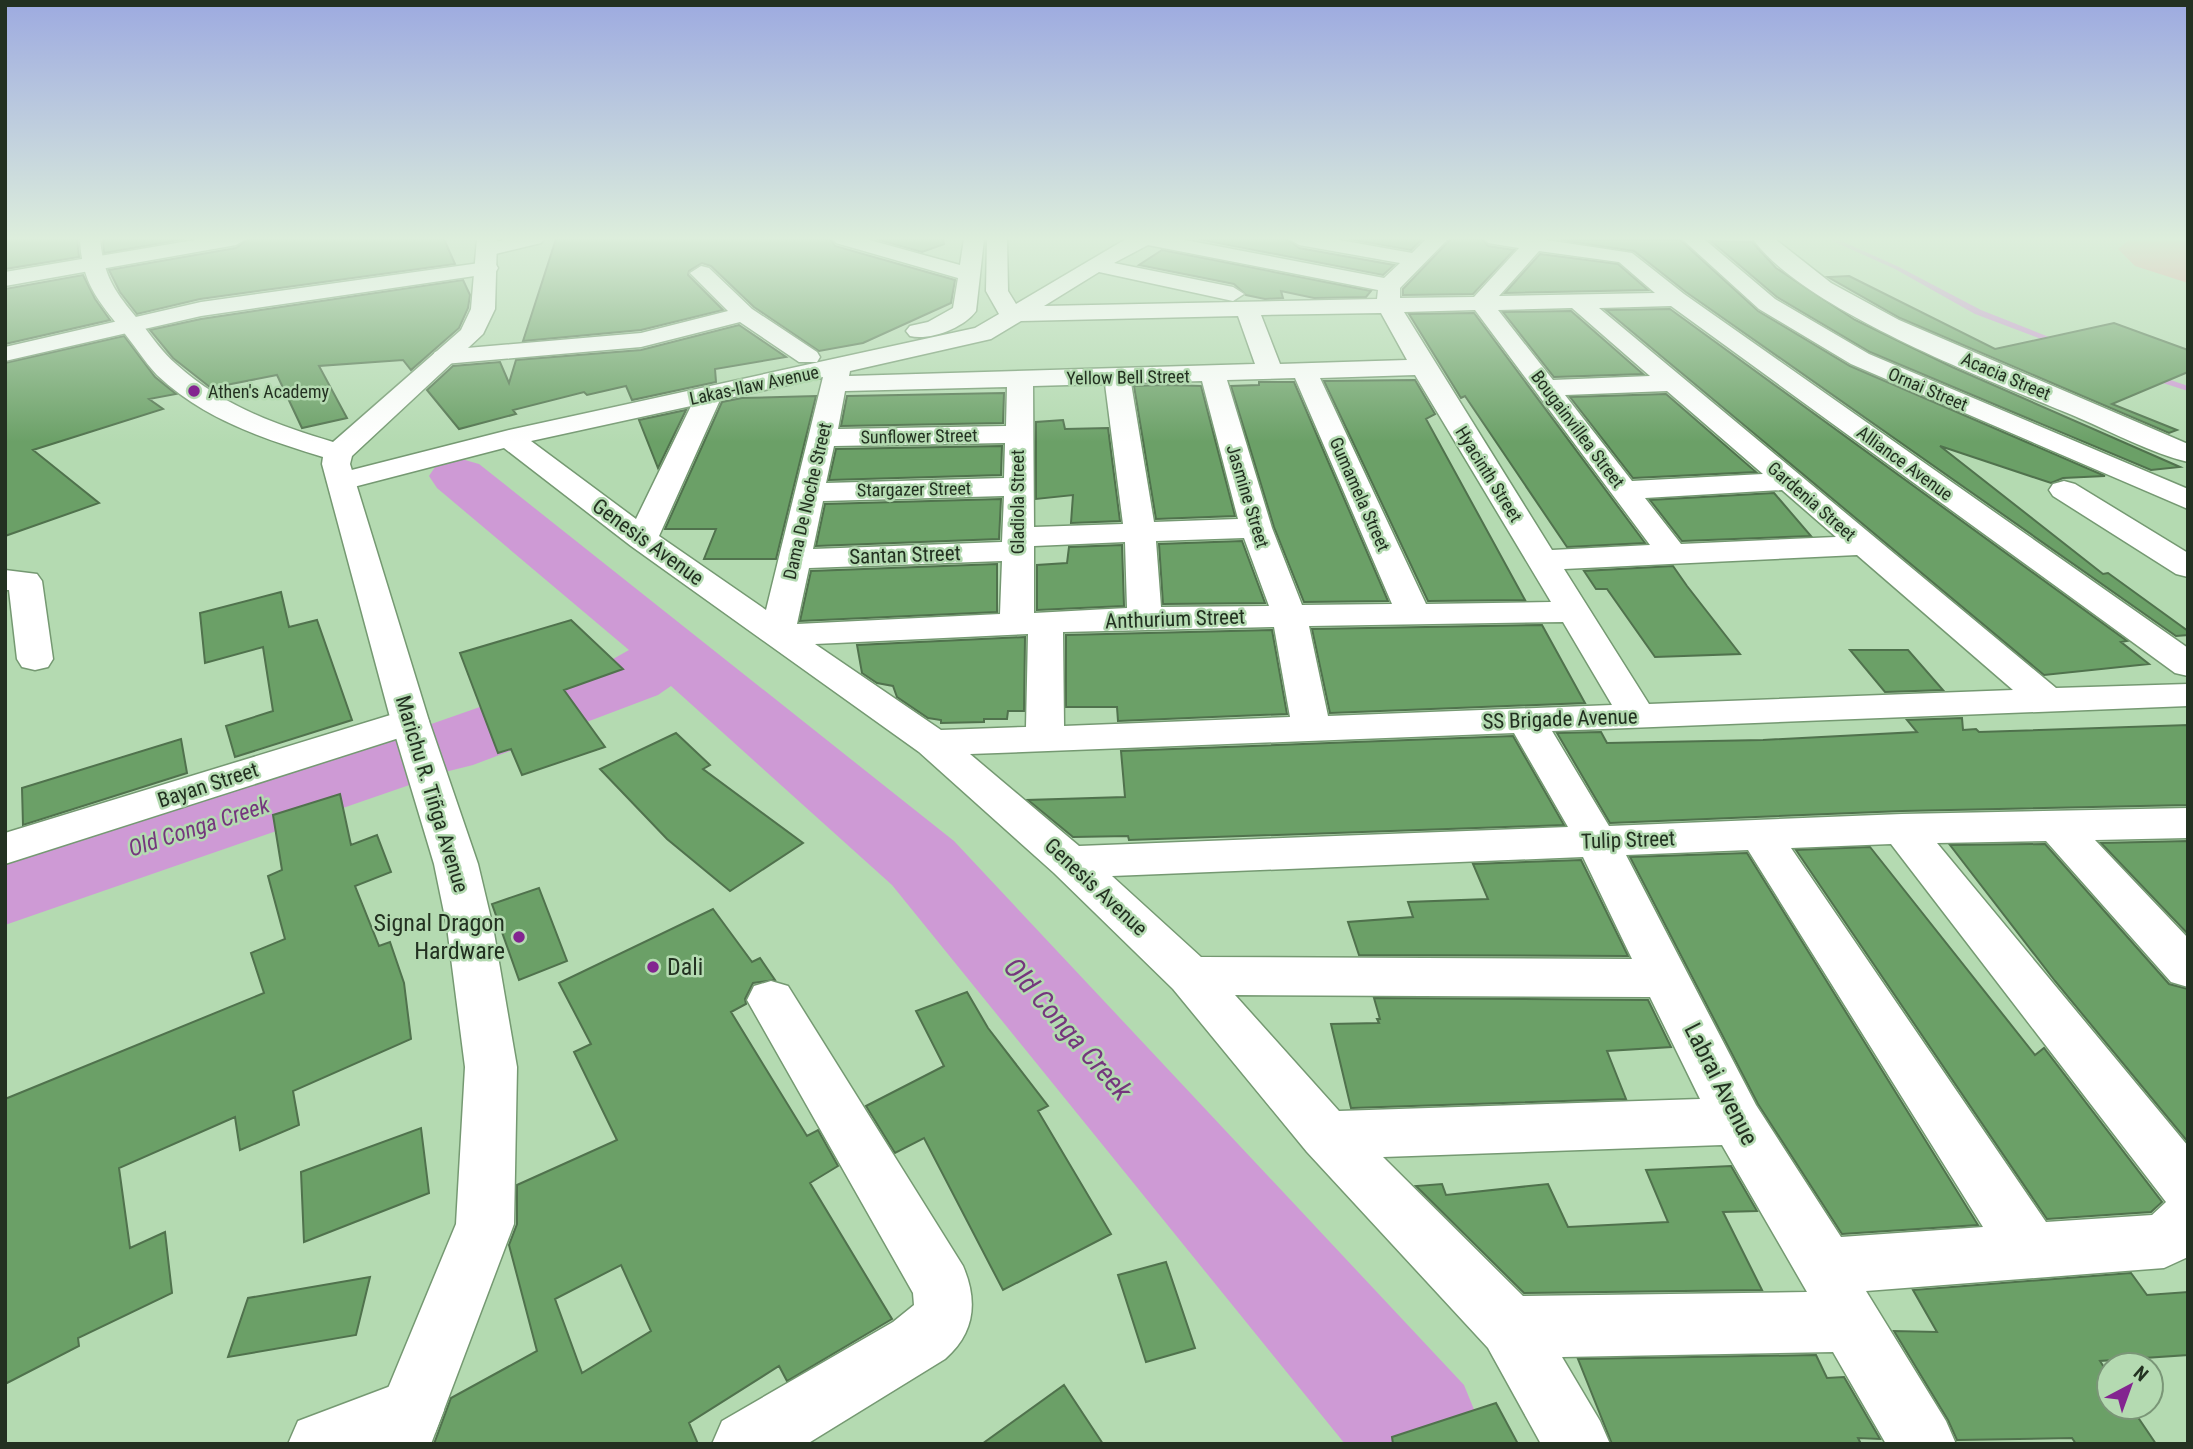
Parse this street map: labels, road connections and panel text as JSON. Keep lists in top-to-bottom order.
{
  "streets": {
    "street": [
      "Acacia Street",
      "Yellow Bell Street",
      "Lakas-Ilaw Avenue",
      "Ornai Street",
      "Bougainvillea Street",
      "Sunflower Street",
      "Alliance Avenue",
      "Hyacinth Street",
      "Stargazer Street",
      "Gumamela Street",
      "Jasmine Street",
      "Dama De Noche Street",
      "Gardenia Street",
      "Gladiola Street",
      "Genesis Avenue",
      "Santan Street",
      "Anthurium Street",
      "SS Brigade Avenue",
      "Bayan Street",
      "Marichu R. Tiñga Avenue",
      "Tulip Street",
      "Labrai Avenue"
    ]
  },
  "crossings": [
    ["Yellow Bell Street", "Lakas-Ilaw Avenue"],
    ["Yellow Bell Street", "Hyacinth Street"],
    ["Yellow Bell Street", "Gumamela Street"],
    ["Yellow Bell Street", "Jasmine Street"],
    ["Yellow Bell Street", "Dama De Noche Street"],
    ["Yellow Bell Street", "Gladiola Street"],
    ["Lakas-Ilaw Avenue", "Dama De Noche Street"],
    ["Lakas-Ilaw Avenue", "Genesis Avenue"],
    ["Lakas-Ilaw Avenue", "Marichu R. Tiñga Avenue"],
    ["Sunflower Street", "Dama De Noche Street"],
    ["Sunflower Street", "Gladiola Street"],
    ["Hyacinth Street", "Anthurium Street"],
    ["Hyacinth Street", "SS Brigade Avenue"],
    ["Stargazer Street", "Dama De Noche Street"],
    ["Stargazer Street", "Gladiola Street"],
    ["Gumamela Street", "Anthurium Street"],
    ["Jasmine Street", "Santan Street"],
    ["Jasmine Street", "Anthurium Street"],
    ["Jasmine Street", "SS Brigade Avenue"],
    ["Dama De Noche Street", "Genesis Avenue"],
    ["Dama De Noche Street", "Santan Street"],
    ["Dama De Noche Street", "Anthurium Street"],
    ["Gardenia Street", "SS Brigade Avenue"],
    ["Gladiola Street", "Santan Street"],
    ["Gladiola Street", "Anthurium Street"],
    ["Gladiola Street", "SS Brigade Avenue"],
    ["Genesis Avenue", "Anthurium Street"],
    ["Genesis Avenue", "SS Brigade Avenue"],
    ["Genesis Avenue", "Tulip Street"],
    ["SS Brigade Avenue", "Labrai Avenue"],
    ["Bayan Street", "Marichu R. Tiñga Avenue"],
    ["Tulip Street", "Labrai Avenue"]
  ],
  "water": ["Old Conga Creek"],
  "places": ["Athen's Academy", "Signal Dragon Hardware", "Dali"],
  "north": "top right"
}
